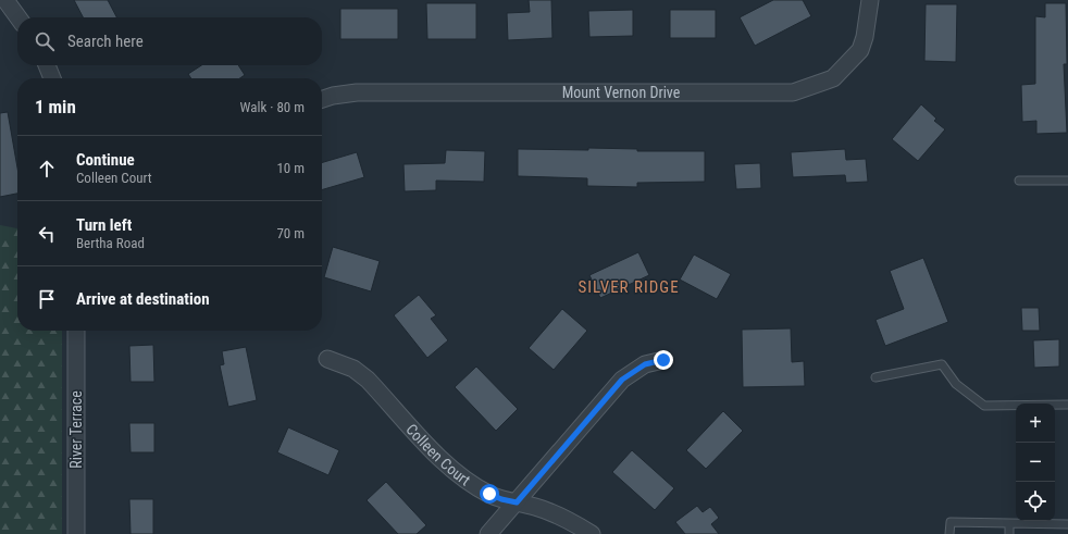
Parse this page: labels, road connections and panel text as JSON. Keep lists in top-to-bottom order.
{
  "streets": {
    "street": ["Mount Vernon Drive", "River Terrace", "Colleen Court"]
  },
  "districts": ["SILVER RIDGE"],
  "page": {
    "search": "Search here",
    "heading": ["1 min", "Walk · 80 m"],
    "list": [
      ["Continue", "Colleen Court", "10 m"],
      ["Turn left", "Bertha Road", "70 m"],
      "Arrive at destination"
    ],
    "map_buttons": ["+", "−"]
  }
}
